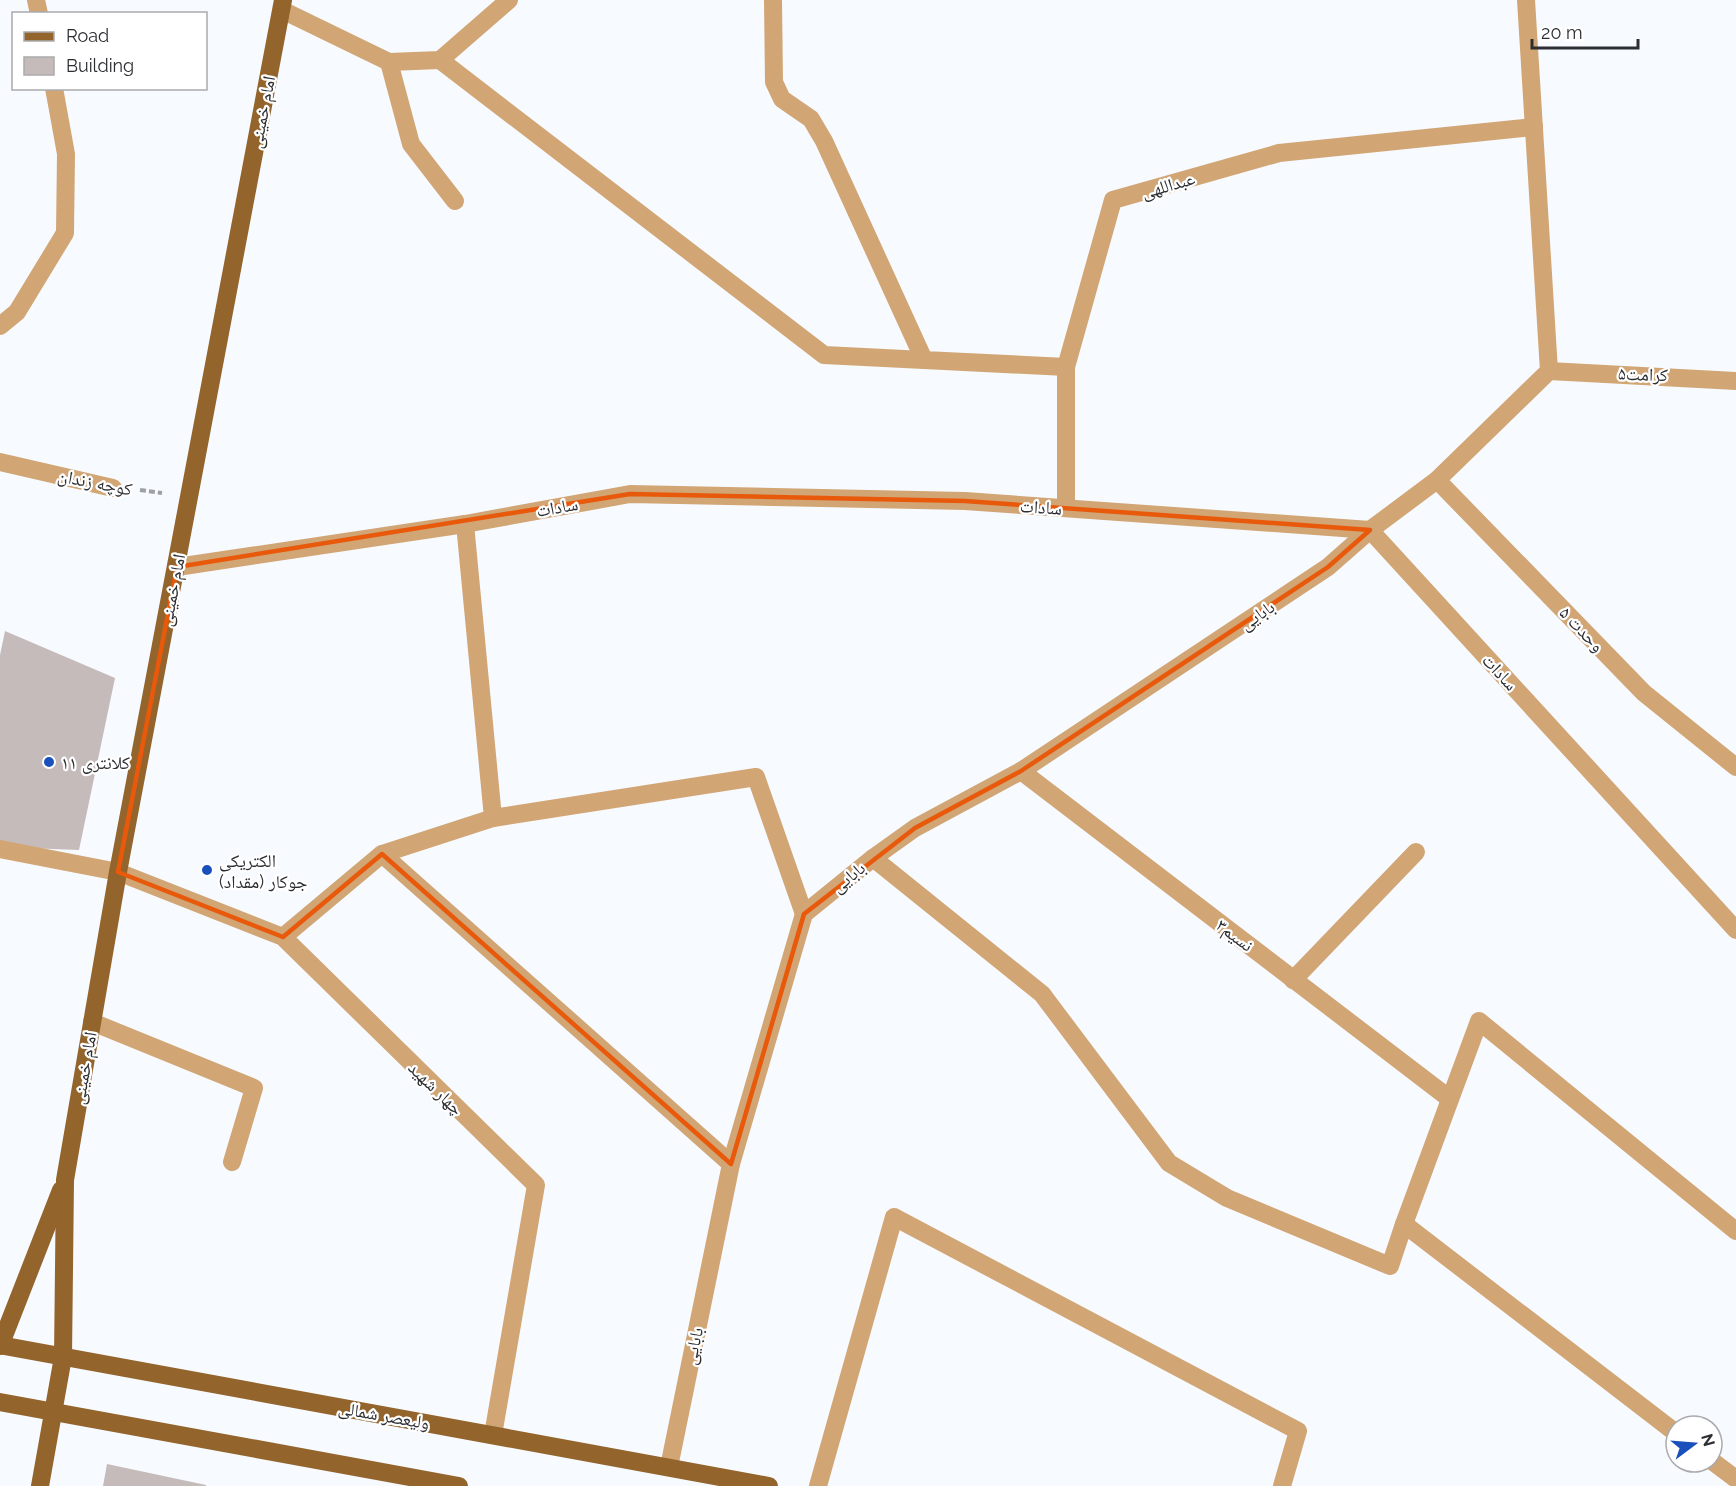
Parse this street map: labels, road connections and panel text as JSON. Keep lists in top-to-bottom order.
{
  "streets": {
    "main road": ["امام خمینی", "ولیعصر شمالی"],
    "street": [
      "عبداللهی",
      "کرامت۵",
      "کوچه زندان",
      "سادات",
      "بابایی",
      "وحدت ۵",
      "نسیم۳",
      "چهار شهید"
    ]
  },
  "crossings": [
    ["امام خمینی", "کوچه زندان"],
    ["امام خمینی", "سادات"],
    ["امام خمینی", "چهار شهید"],
    ["امام خمینی", "ولیعصر شمالی"],
    ["عبداللهی", "سادات"],
    ["کرامت۵", "بابایی"],
    ["سادات", "بابایی"],
    ["بابایی", "وحدت ۵"],
    ["بابایی", "نسیم۳"],
    ["بابایی", "ولیعصر شمالی"],
    ["چهار شهید", "ولیعصر شمالی"]
  ],
  "places": ["کلانتری ۱۱", "الکتریکی جوکار (مقداد)"],
  "legend": ["Road", "Building"],
  "scale_bar": "20 m",
  "north": "right"
}
